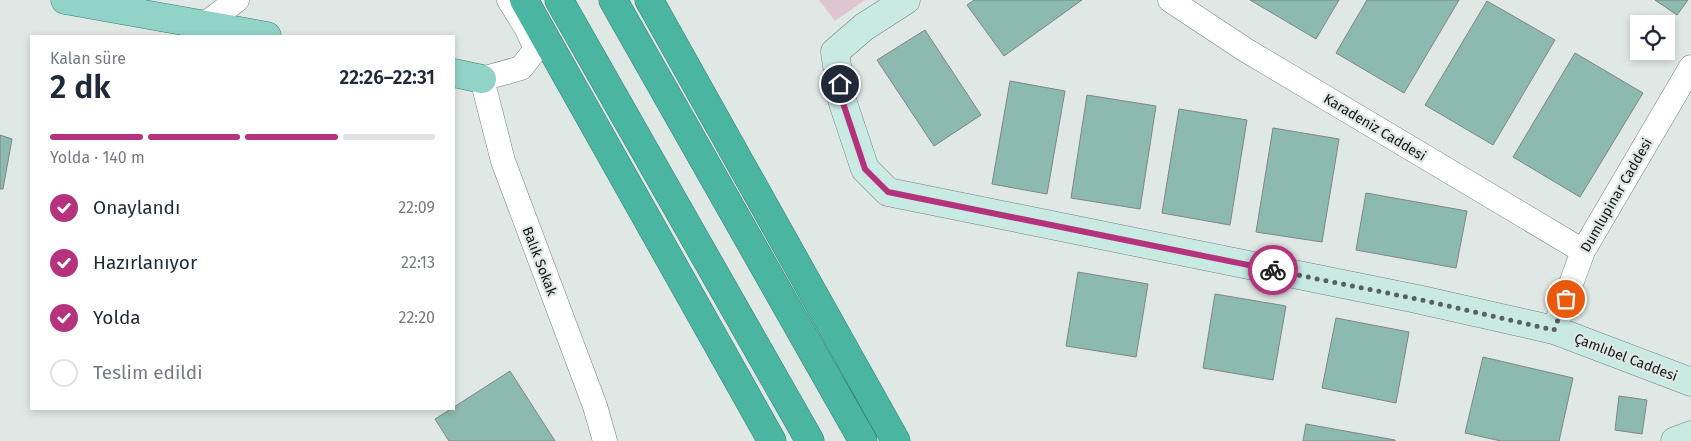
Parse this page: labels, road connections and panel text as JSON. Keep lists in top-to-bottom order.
{
  "streets": {
    "street": [
      "Karadeniz Caddesi",
      "Dumlupinar Caddesi",
      "Balık Sokak",
      "Çamlıbel Caddesi"
    ]
  },
  "crossings": [
    ["Karadeniz Caddesi", "Dumlupinar Caddesi"],
    ["Dumlupinar Caddesi", "Çamlıbel Caddesi"]
  ],
  "page": {
    "heading": ["2 dk", "Kalan süre", "22:26–22:31"],
    "bar": "Yolda · 140 m",
    "list": [
      ["Onaylandı", "22:09"],
      ["Hazırlanıyor", "22:13"],
      ["Yolda", "22:20"],
      "Teslim edildi"
    ]
  }
}
